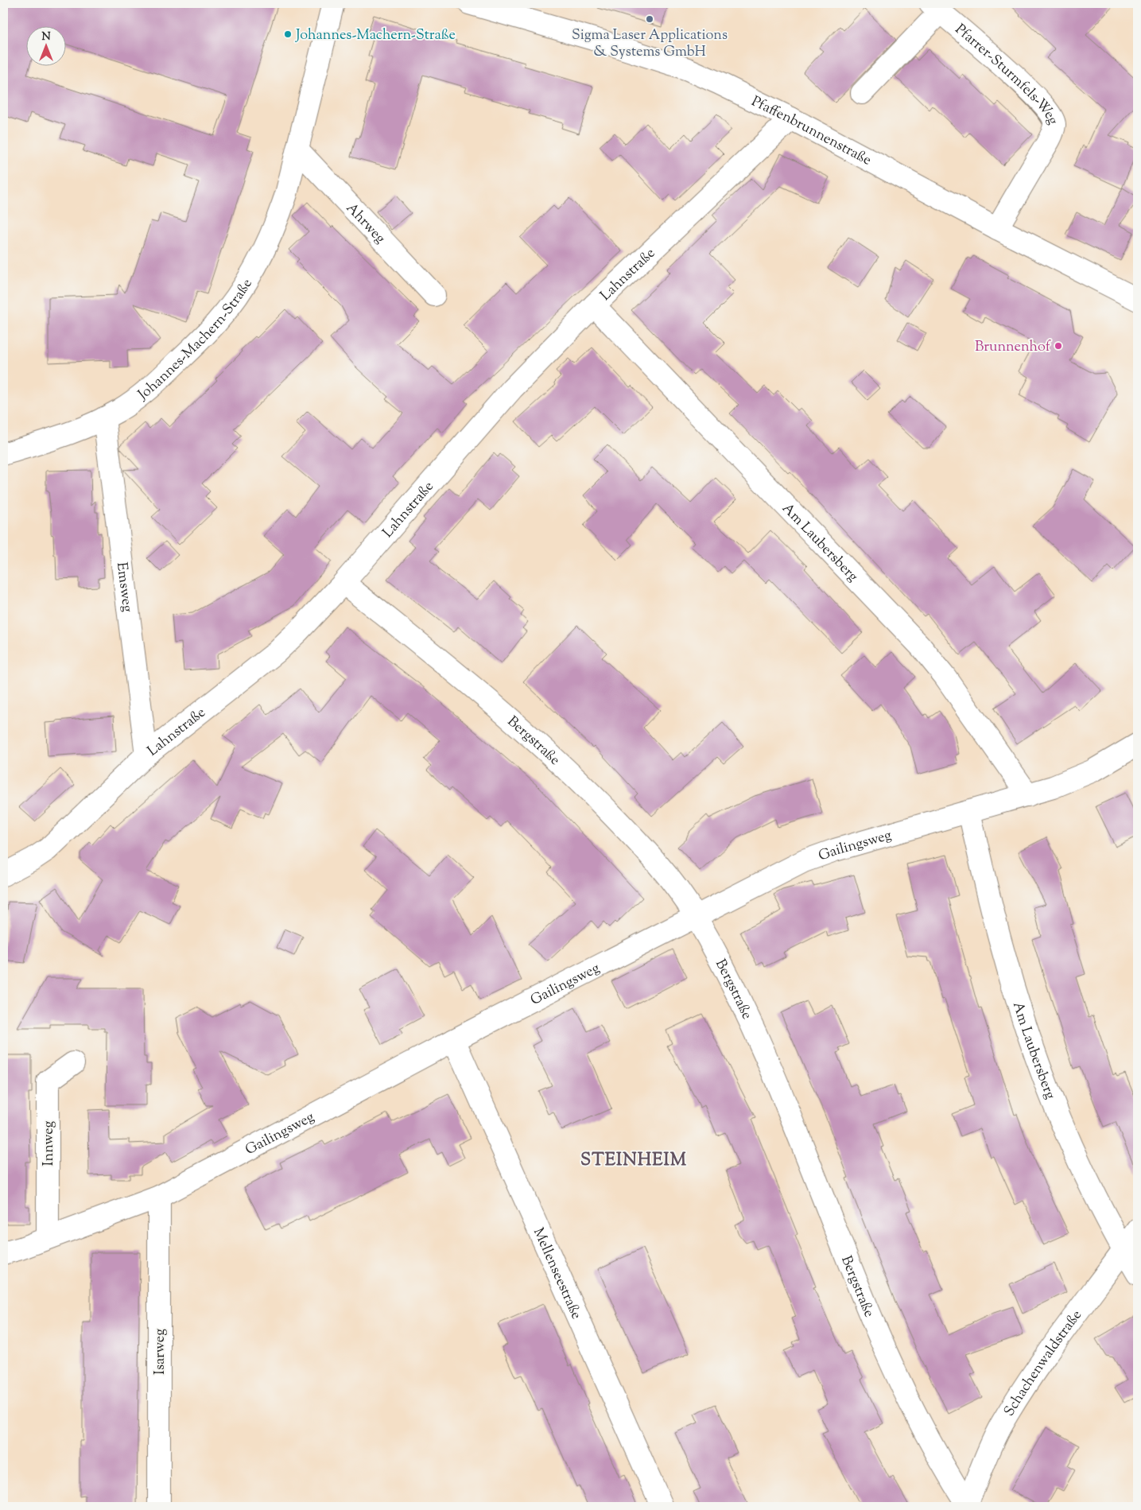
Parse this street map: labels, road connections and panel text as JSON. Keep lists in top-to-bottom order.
{
  "streets": {
    "street": [
      "Pfarrer-Sturmfels-Weg",
      "Pfaffenbrunnenstraße",
      "Ahrweg",
      "Lahnstraße",
      "Johannes-Machern-Straße",
      "Am Laubersberg",
      "Emsweg",
      "Bergstraße",
      "Gailingsweg",
      "Innweg",
      "Mellenseestraße",
      "Isarweg",
      "Schachenwaldstraße"
    ]
  },
  "crossings": [
    ["Pfarrer-Sturmfels-Weg", "Pfaffenbrunnenstraße"],
    ["Pfaffenbrunnenstraße", "Lahnstraße"],
    ["Ahrweg", "Johannes-Machern-Straße"],
    ["Lahnstraße", "Am Laubersberg"],
    ["Lahnstraße", "Emsweg"],
    ["Lahnstraße", "Bergstraße"],
    ["Johannes-Machern-Straße", "Emsweg"],
    ["Am Laubersberg", "Gailingsweg"],
    ["Am Laubersberg", "Schachenwaldstraße"],
    ["Bergstraße", "Gailingsweg"],
    ["Bergstraße", "Schachenwaldstraße"],
    ["Gailingsweg", "Innweg"],
    ["Gailingsweg", "Mellenseestraße"],
    ["Gailingsweg", "Isarweg"]
  ],
  "districts": ["STEINHEIM"],
  "places": ["Sigma Laser Applications & Systems GmbH", "Johannes-Machern-Straße", "Brunnenhof"],
  "north": "top"
}
